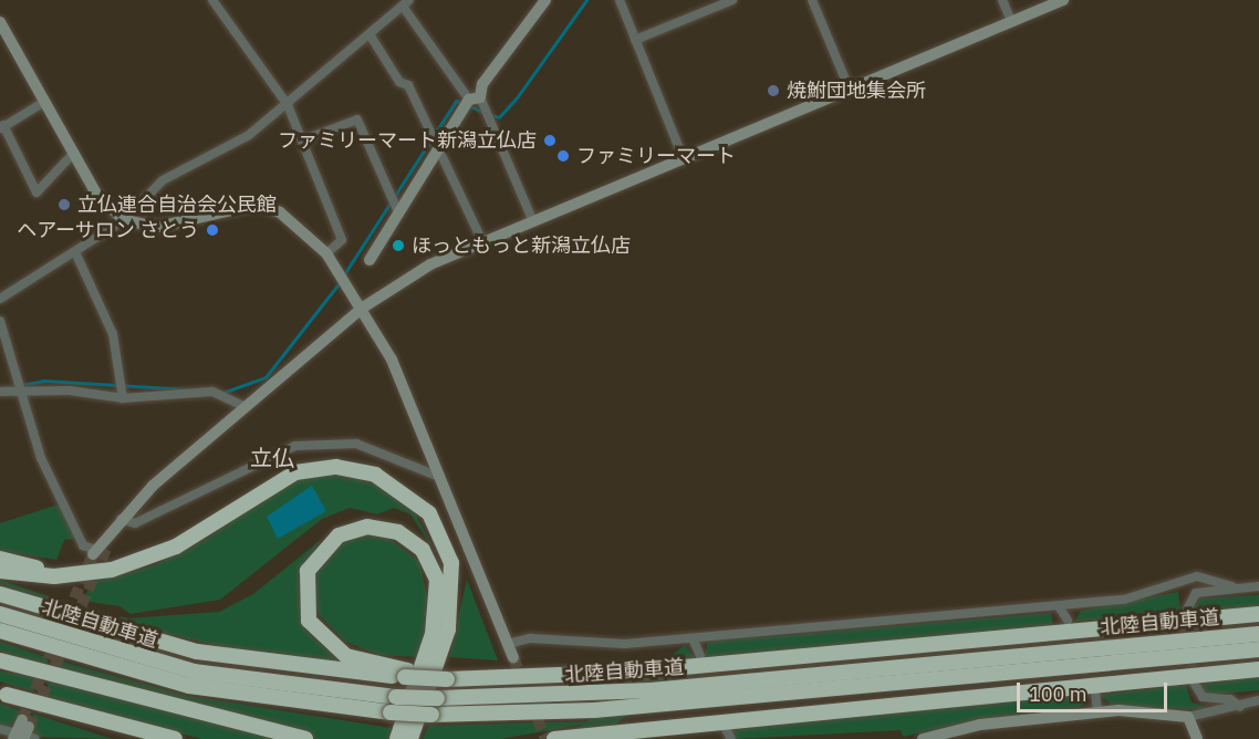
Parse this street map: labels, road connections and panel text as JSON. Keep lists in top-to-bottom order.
{
  "streets": {
    "highway": ["北陸自動車道"]
  },
  "districts": ["立仏"],
  "places": [
    "焼鮒団地集会所",
    "ファミリーマート新潟立仏店",
    "ファミリーマート",
    "立仏連合自治会公民館",
    "ヘアーサロン さとう",
    "ほっともっと新潟立仏店"
  ],
  "scale_bar": "100 m"
}
